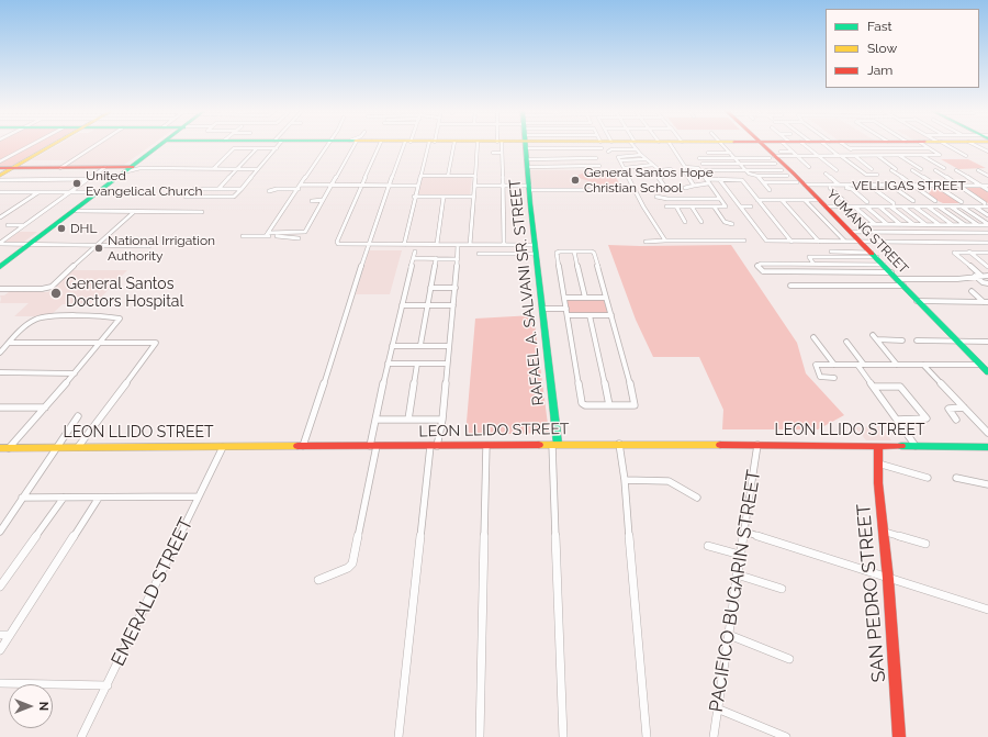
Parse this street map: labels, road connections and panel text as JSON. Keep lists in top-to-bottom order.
{
  "streets": {
    "main road": [
      "YUMANG STREET",
      "RAFAEL A. SALVANI SR. STREET",
      "LEON LLIDO STREET",
      "SAN PEDRO STREET"
    ],
    "street": ["VELLIGAS STREET", "PACIFICO BUGARIN STREET", "EMERALD STREET"]
  },
  "crossings": [
    ["VELLIGAS STREET", "YUMANG STREET"],
    ["RAFAEL A. SALVANI SR. STREET", "LEON LLIDO STREET"],
    ["LEON LLIDO STREET", "PACIFICO BUGARIN STREET"],
    ["LEON LLIDO STREET", "EMERALD STREET"],
    ["LEON LLIDO STREET", "SAN PEDRO STREET"]
  ],
  "places": [
    "General Santos Hope Christian School",
    "United Evangelical Church",
    "DHL",
    "National Irrigation Authority",
    "General Santos Doctors Hospital"
  ],
  "legend": ["Fast", "Slow", "Jam"],
  "north": "right"
}
